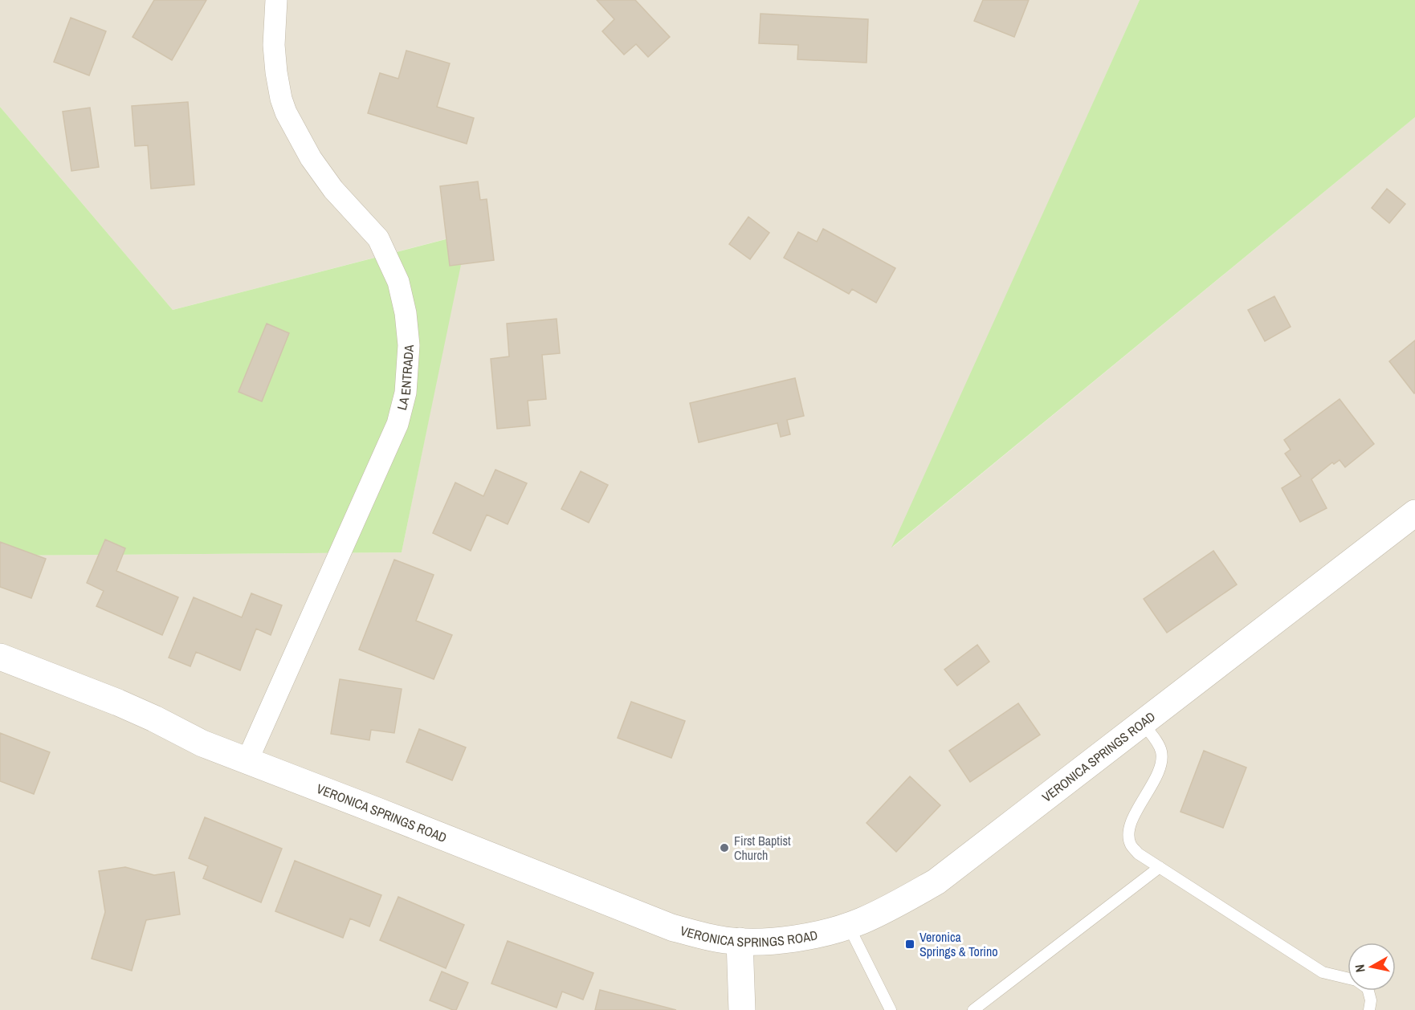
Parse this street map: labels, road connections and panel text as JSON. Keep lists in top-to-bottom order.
{
  "streets": {
    "street": ["LA ENTRADA", "VERONICA SPRINGS ROAD"]
  },
  "crossings": [
    ["LA ENTRADA", "VERONICA SPRINGS ROAD"]
  ],
  "places": {
    "other": ["First Baptist Church"],
    "transit": ["Veronica Springs & Torino"]
  },
  "north": "left"
}
